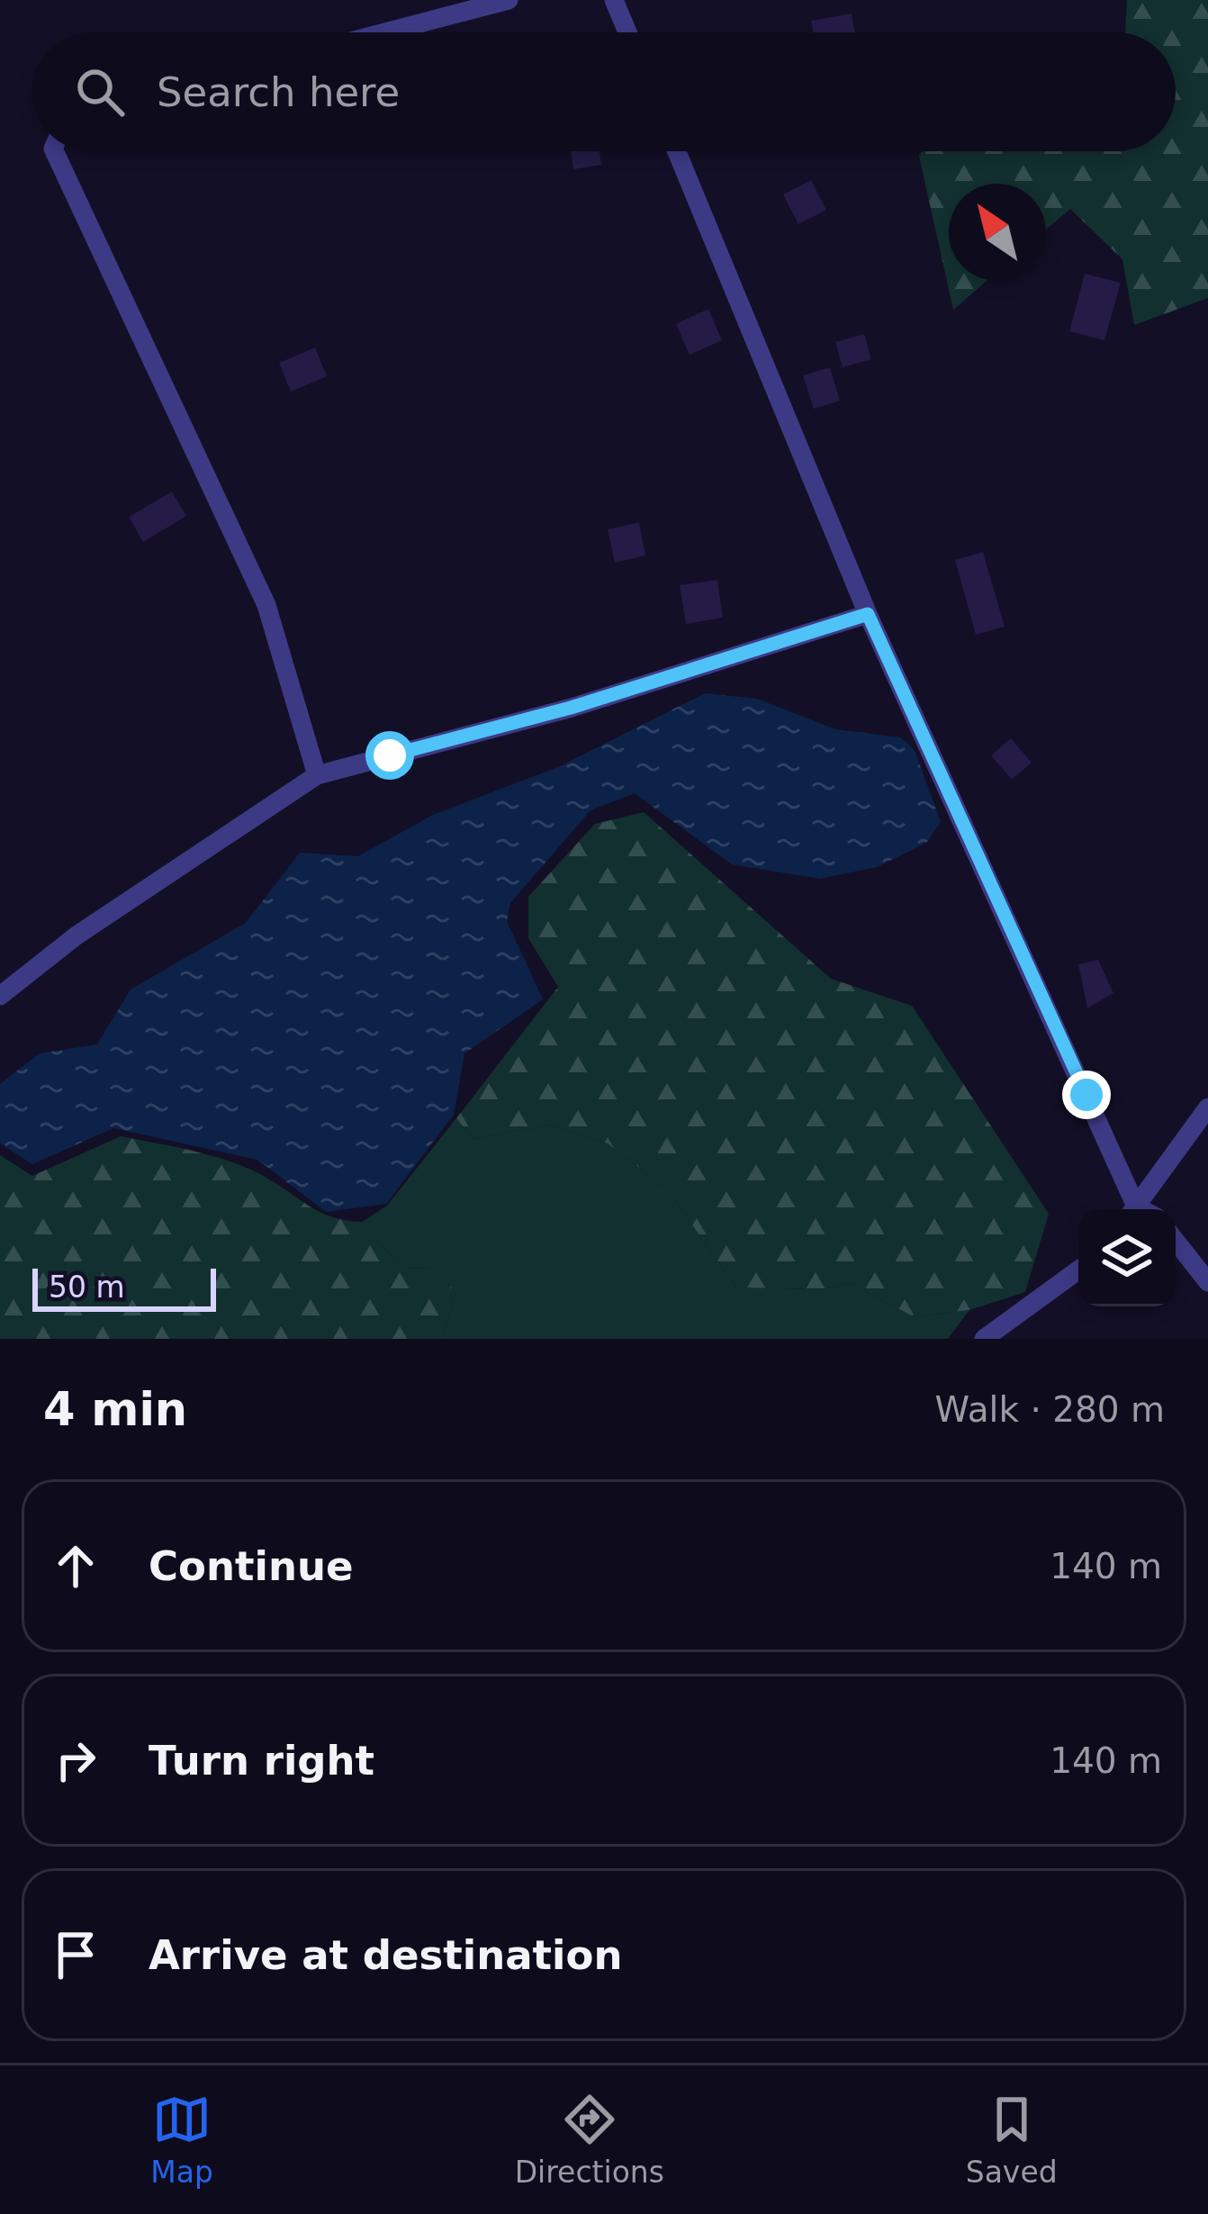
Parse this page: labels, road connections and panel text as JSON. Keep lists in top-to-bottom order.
{
  "scale_bar": "50 m",
  "north": "top left",
  "page": {
    "search": "Search here",
    "scale": "50 m",
    "heading": ["4 min", "Walk · 280 m"],
    "list": [
      ["Continue", "140 m"],
      ["Turn right", "140 m"],
      "Arrive at destination"
    ],
    "nav": ["Map", "Directions", "Saved"]
  }
}
